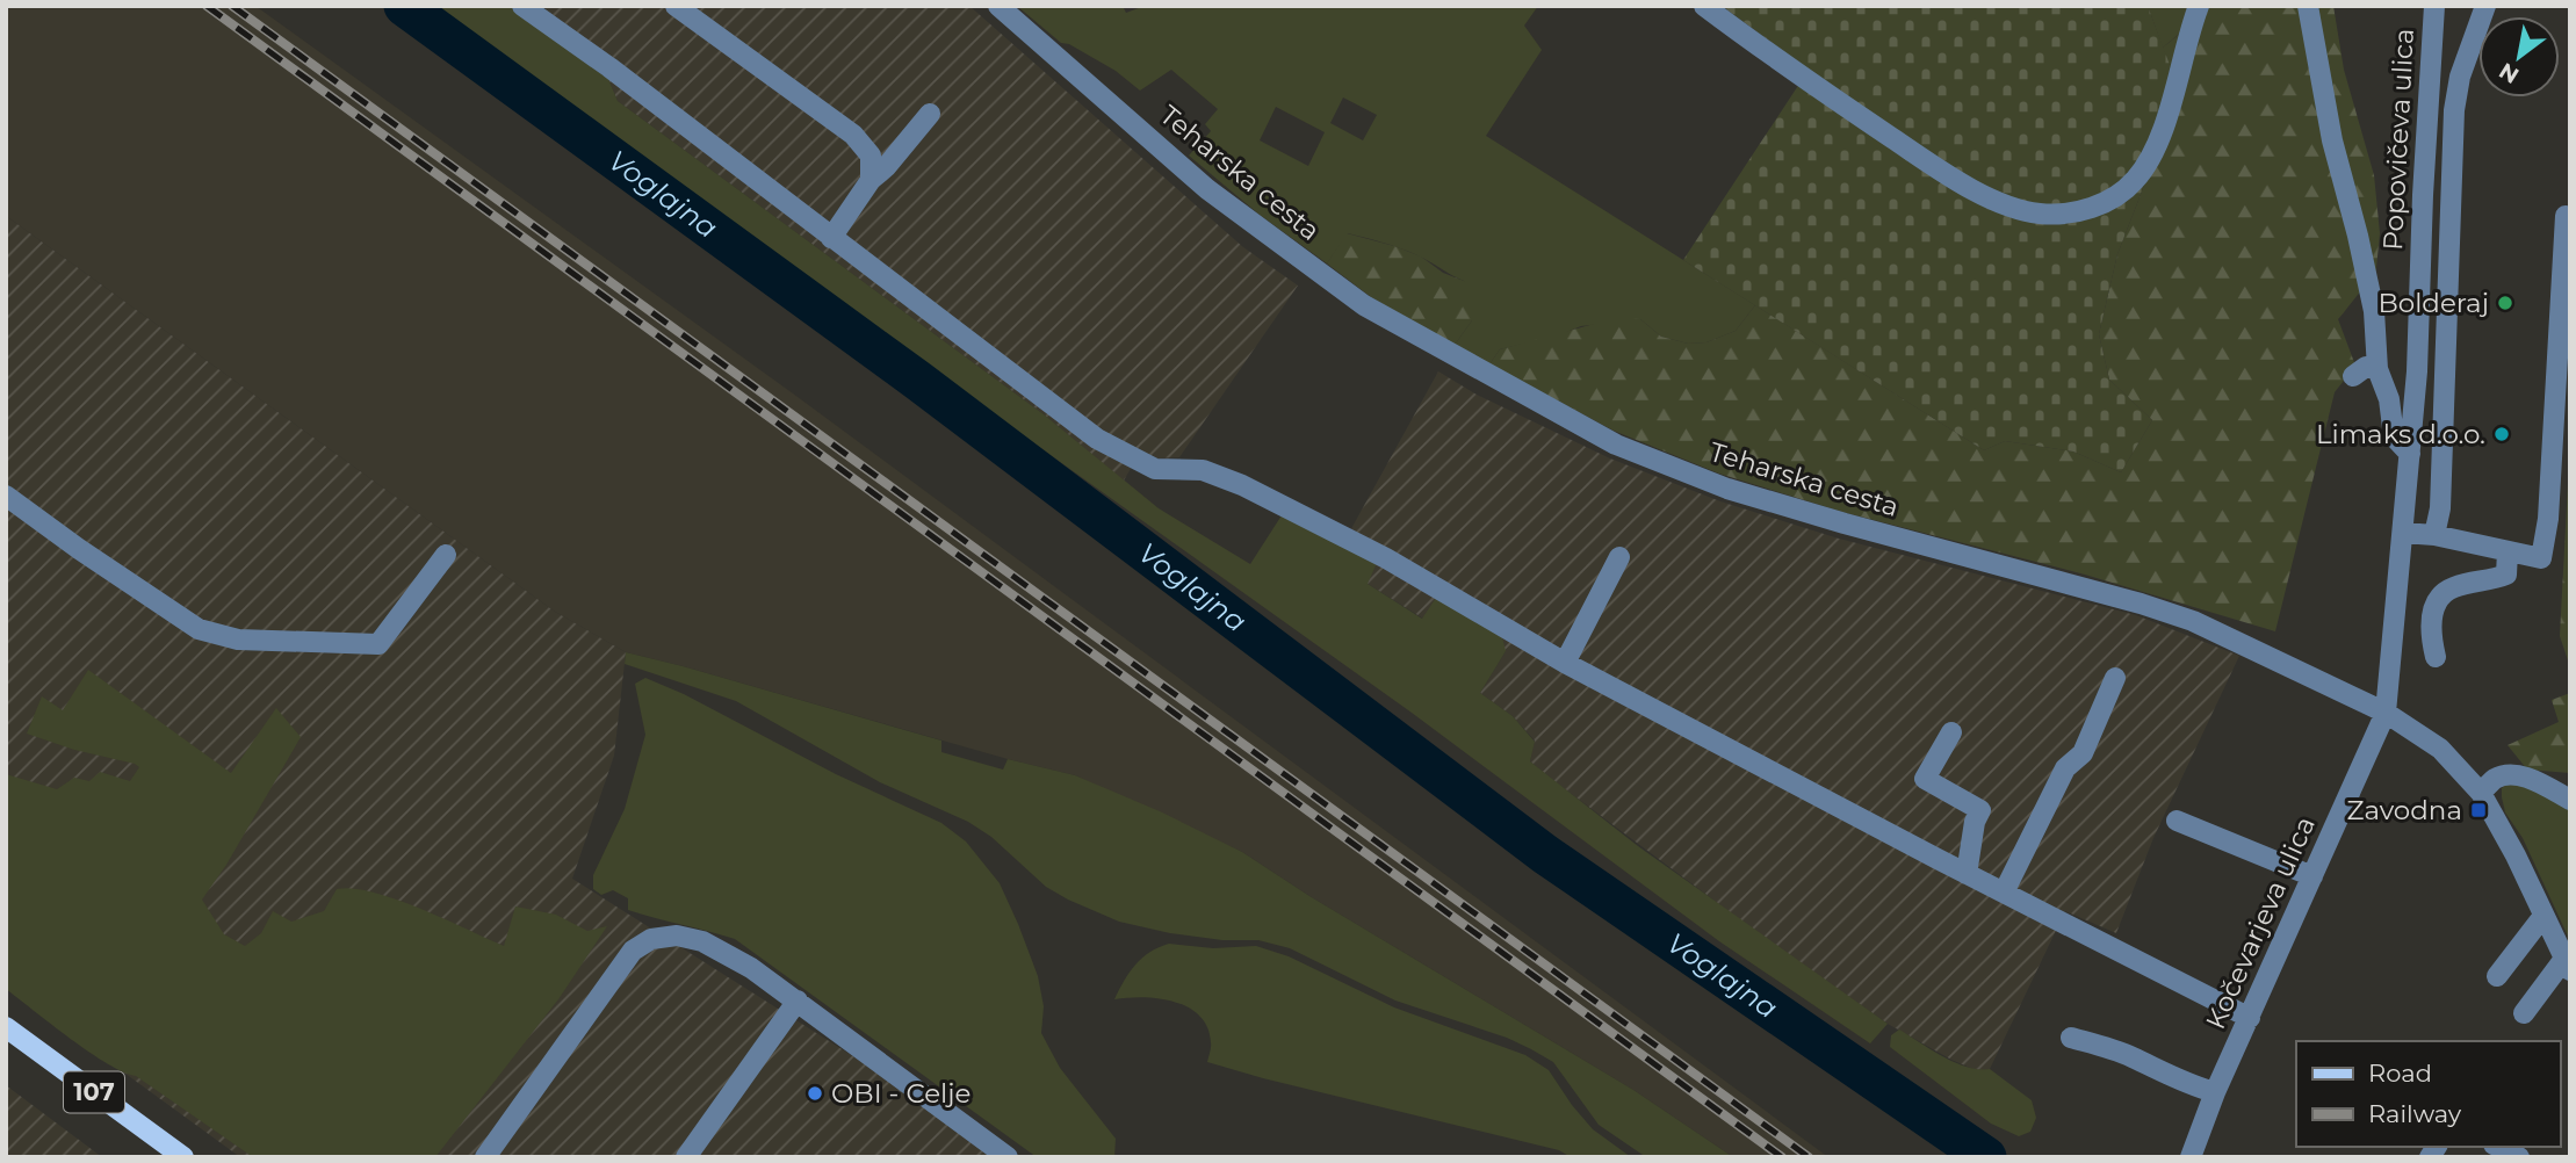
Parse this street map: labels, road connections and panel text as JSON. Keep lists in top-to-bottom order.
{
  "streets": {
    "main road": ["107"],
    "street": ["Popovičeva ulica", "Teharska cesta", "Kočevarjeva ulica"]
  },
  "crossings": [
    ["Popovičeva ulica", "Teharska cesta"],
    ["Popovičeva ulica", "Kočevarjeva ulica"],
    ["Teharska cesta", "Kočevarjeva ulica"]
  ],
  "water": ["Voglajna"],
  "places": {
    "other": ["Bolderaj", "Limaks d.o.o.", "OBI - Celje"],
    "transit": ["Zavodna"]
  },
  "legend": ["Road", "Railway"],
  "north": "bottom left"
}
